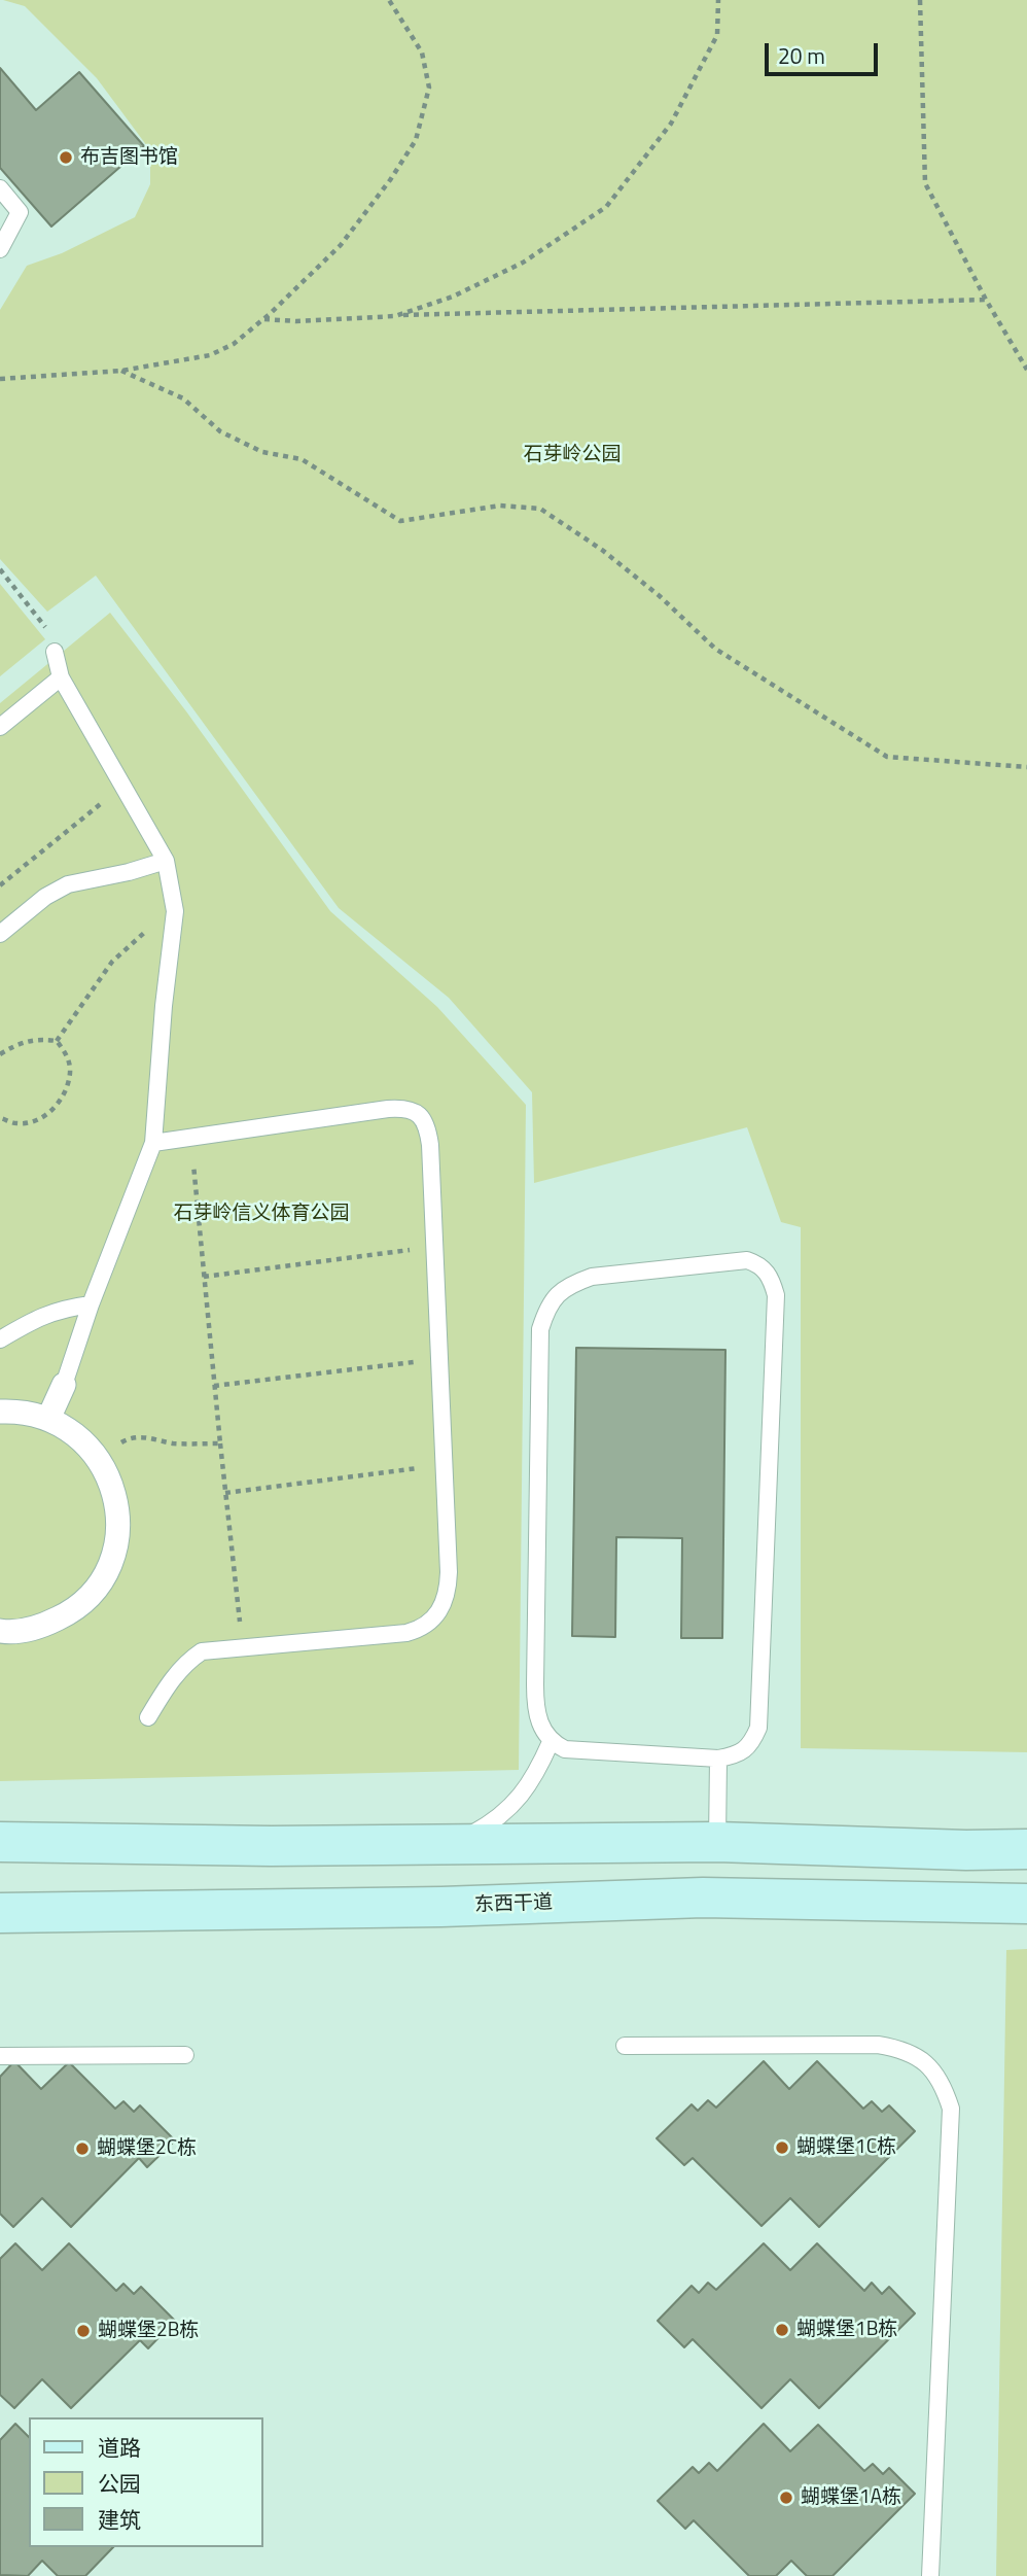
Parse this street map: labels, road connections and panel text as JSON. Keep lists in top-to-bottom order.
{
  "streets": {
    "main road": ["东西干道"]
  },
  "parks": ["石芽岭公园", "石芽岭信义体育公园"],
  "places": [
    "布吉图书馆",
    "蝴蝶堡1C栋",
    "蝴蝶堡2C栋",
    "蝴蝶堡1B栋",
    "蝴蝶堡2B栋",
    "蝴蝶堡1A栋"
  ],
  "legend": ["道路", "公园", "建筑"],
  "scale_bar": "20 m"
}
